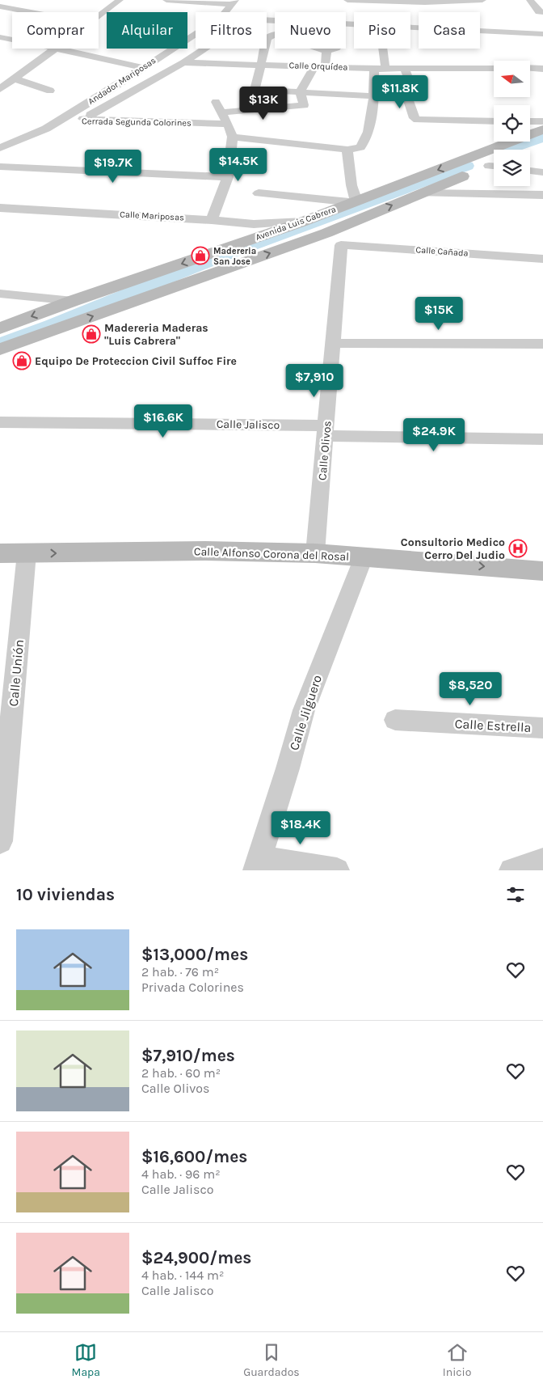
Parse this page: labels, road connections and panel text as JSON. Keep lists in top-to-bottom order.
{
  "streets": {
    "street": [
      "Calle Orquídea",
      "Andador Mariposas",
      "Cerrada Segunda Colorines",
      "Calle Mariposas",
      "Avenida Luis Cabrera",
      "Calle Cañada",
      "Calle Jalisco",
      "Calle Olivos",
      "Calle Alfonso Corona del Rosal",
      "Calle Unión",
      "Calle Jilguero",
      "Calle Estrella"
    ]
  },
  "crossings": [
    ["Calle Orquídea", "Andador Mariposas"],
    ["Andador Mariposas", "Cerrada Segunda Colorines"],
    ["Calle Mariposas", "Avenida Luis Cabrera"],
    ["Calle Cañada", "Calle Olivos"],
    ["Calle Jalisco", "Calle Olivos"],
    ["Calle Olivos", "Calle Alfonso Corona del Rosal"],
    ["Calle Alfonso Corona del Rosal", "Calle Unión"],
    ["Calle Alfonso Corona del Rosal", "Calle Jilguero"]
  ],
  "one_way": ["Calle Alfonso Corona del Rosal"],
  "places": {
    "shop": ["Madereria San Jose", "Madereria Maderas \"Luis Cabrera\"", "Equipo De Proteccion Civil Suffoc Fire"],
    "hospital": ["Consultorio Medico Cerro Del Judio"]
  },
  "north": "left",
  "page": {
    "chip": [
      "Comprar",
      "Alquilar",
      "Filtros",
      "Nuevo",
      "Piso",
      "Casa"
    ],
    "price": [
      "$11.8K",
      "$13K",
      "$14.5K",
      "$19.7K",
      "$15K",
      "$7,910",
      "$16.6K",
      "$24.9K",
      "$8,520",
      "$18.4K"
    ],
    "heading": "10 viviendas",
    "list": [
      {
        "name": "$13,000/mes",
        "note": "2 hab. · 76 m² · Privada Colorines"
      },
      {
        "name": "$7,910/mes",
        "note": "2 hab. · 60 m² · Calle Olivos"
      },
      {
        "name": "$16,600/mes",
        "note": "4 hab. · 96 m² · Calle Jalisco"
      },
      {
        "name": "$24,900/mes",
        "note": "4 hab. · 144 m² · Calle Jalisco"
      }
    ],
    "tabs": ["Mapa", "Guardados", "Inicio"]
  }
}
